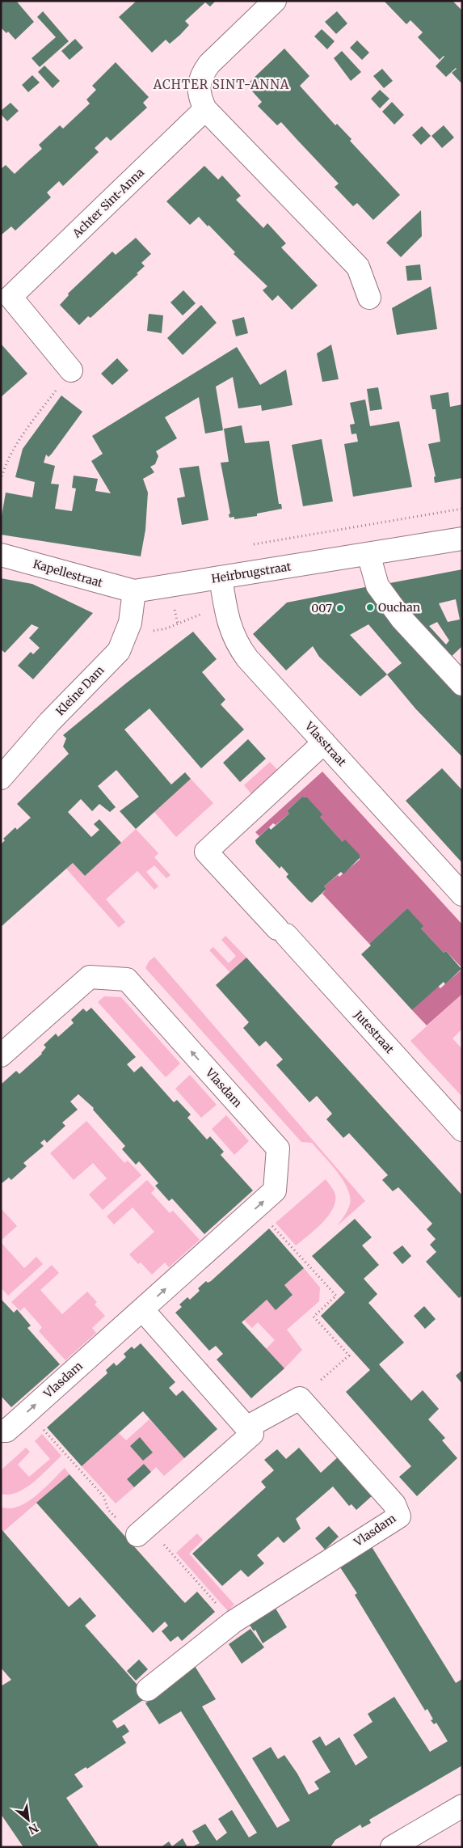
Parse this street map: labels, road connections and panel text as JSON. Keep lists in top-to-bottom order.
{
  "streets": {
    "street": [
      "Achter Sint-Anna",
      "Heirbrugstraat",
      "Kapellestraat",
      "Kleine Dam",
      "Vlasstraat",
      "Jutestraat",
      "Vlasdam"
    ]
  },
  "crossings": [
    ["Heirbrugstraat", "Kapellestraat"],
    ["Heirbrugstraat", "Kleine Dam"],
    ["Heirbrugstraat", "Vlasstraat"],
    ["Kapellestraat", "Kleine Dam"],
    ["Vlasstraat", "Jutestraat"]
  ],
  "districts": ["ACHTER SINT-ANNA"],
  "places": ["Ouchan", "007"],
  "north": "bottom right"
}
